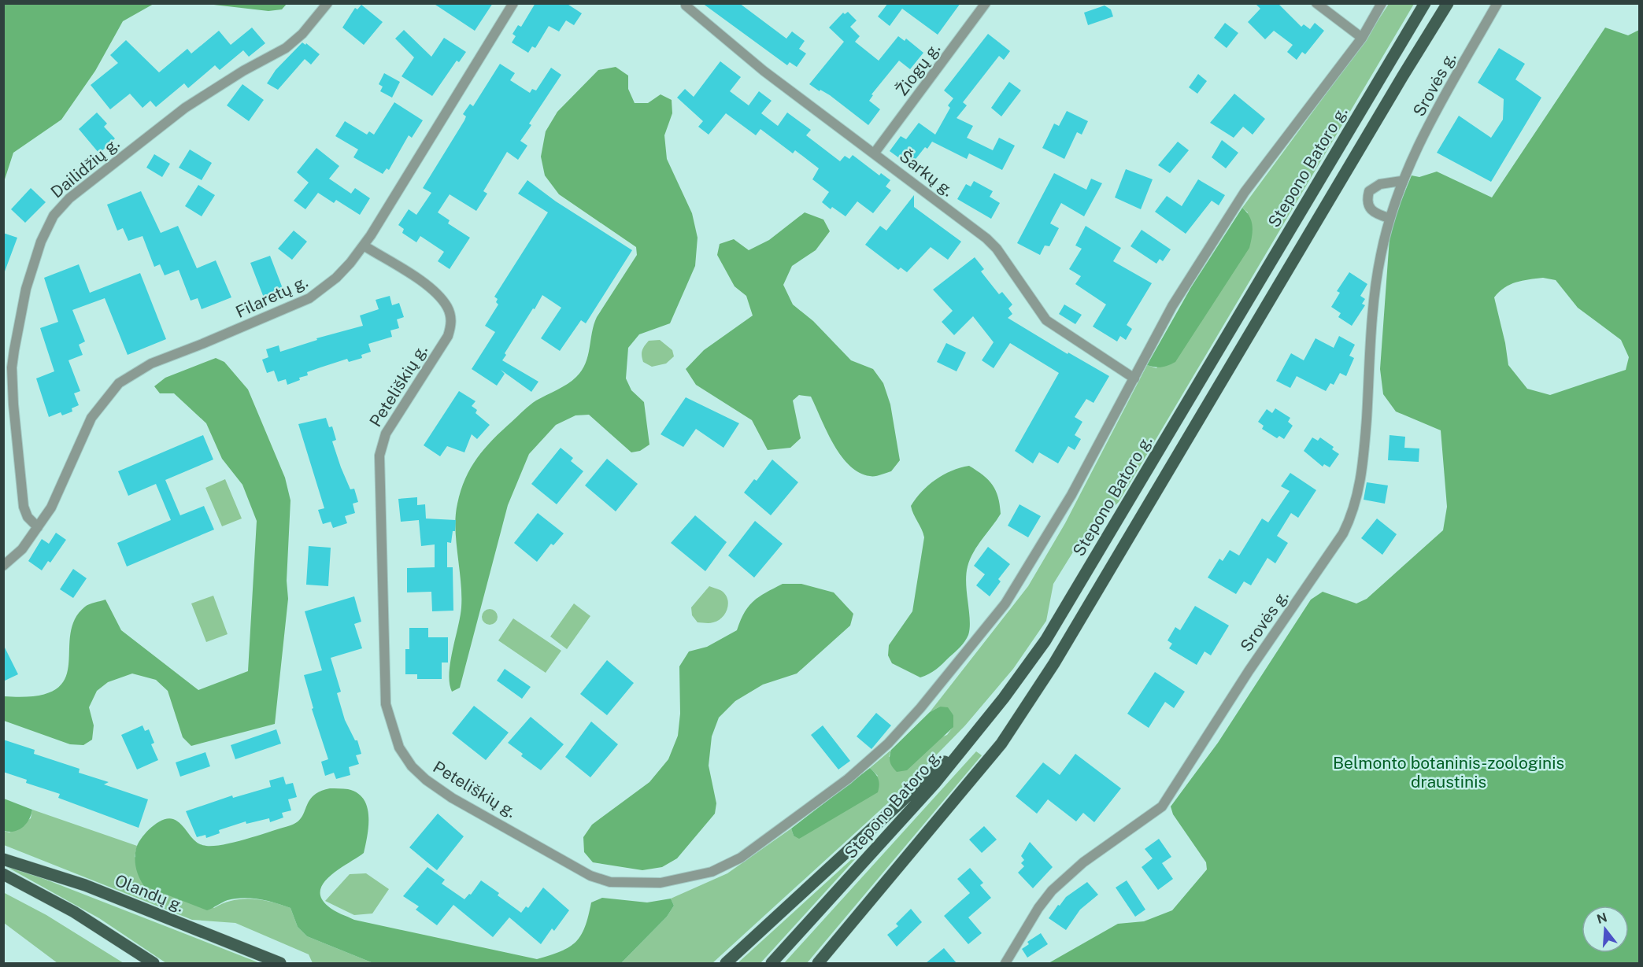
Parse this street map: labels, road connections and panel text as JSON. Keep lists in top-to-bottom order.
{
  "streets": {
    "main road": ["Stepono Batoro g.", "Olandų g."],
    "street": [
      "Žiogų g.",
      "Srovės g.",
      "Dailidžių g.",
      "Šarkų g.",
      "Filaretų g.",
      "Peteliškių g."
    ]
  },
  "crossings": [
    ["Žiogų g.", "Šarkų g."],
    ["Stepono Batoro g.", "Šarkų g."],
    ["Stepono Batoro g.", "Peteliškių g."],
    ["Dailidžių g.", "Filaretų g."],
    ["Filaretų g.", "Peteliškių g."]
  ],
  "parks": ["Belmonto botaninis-zoologinis draustinis"],
  "north": "top"
}
